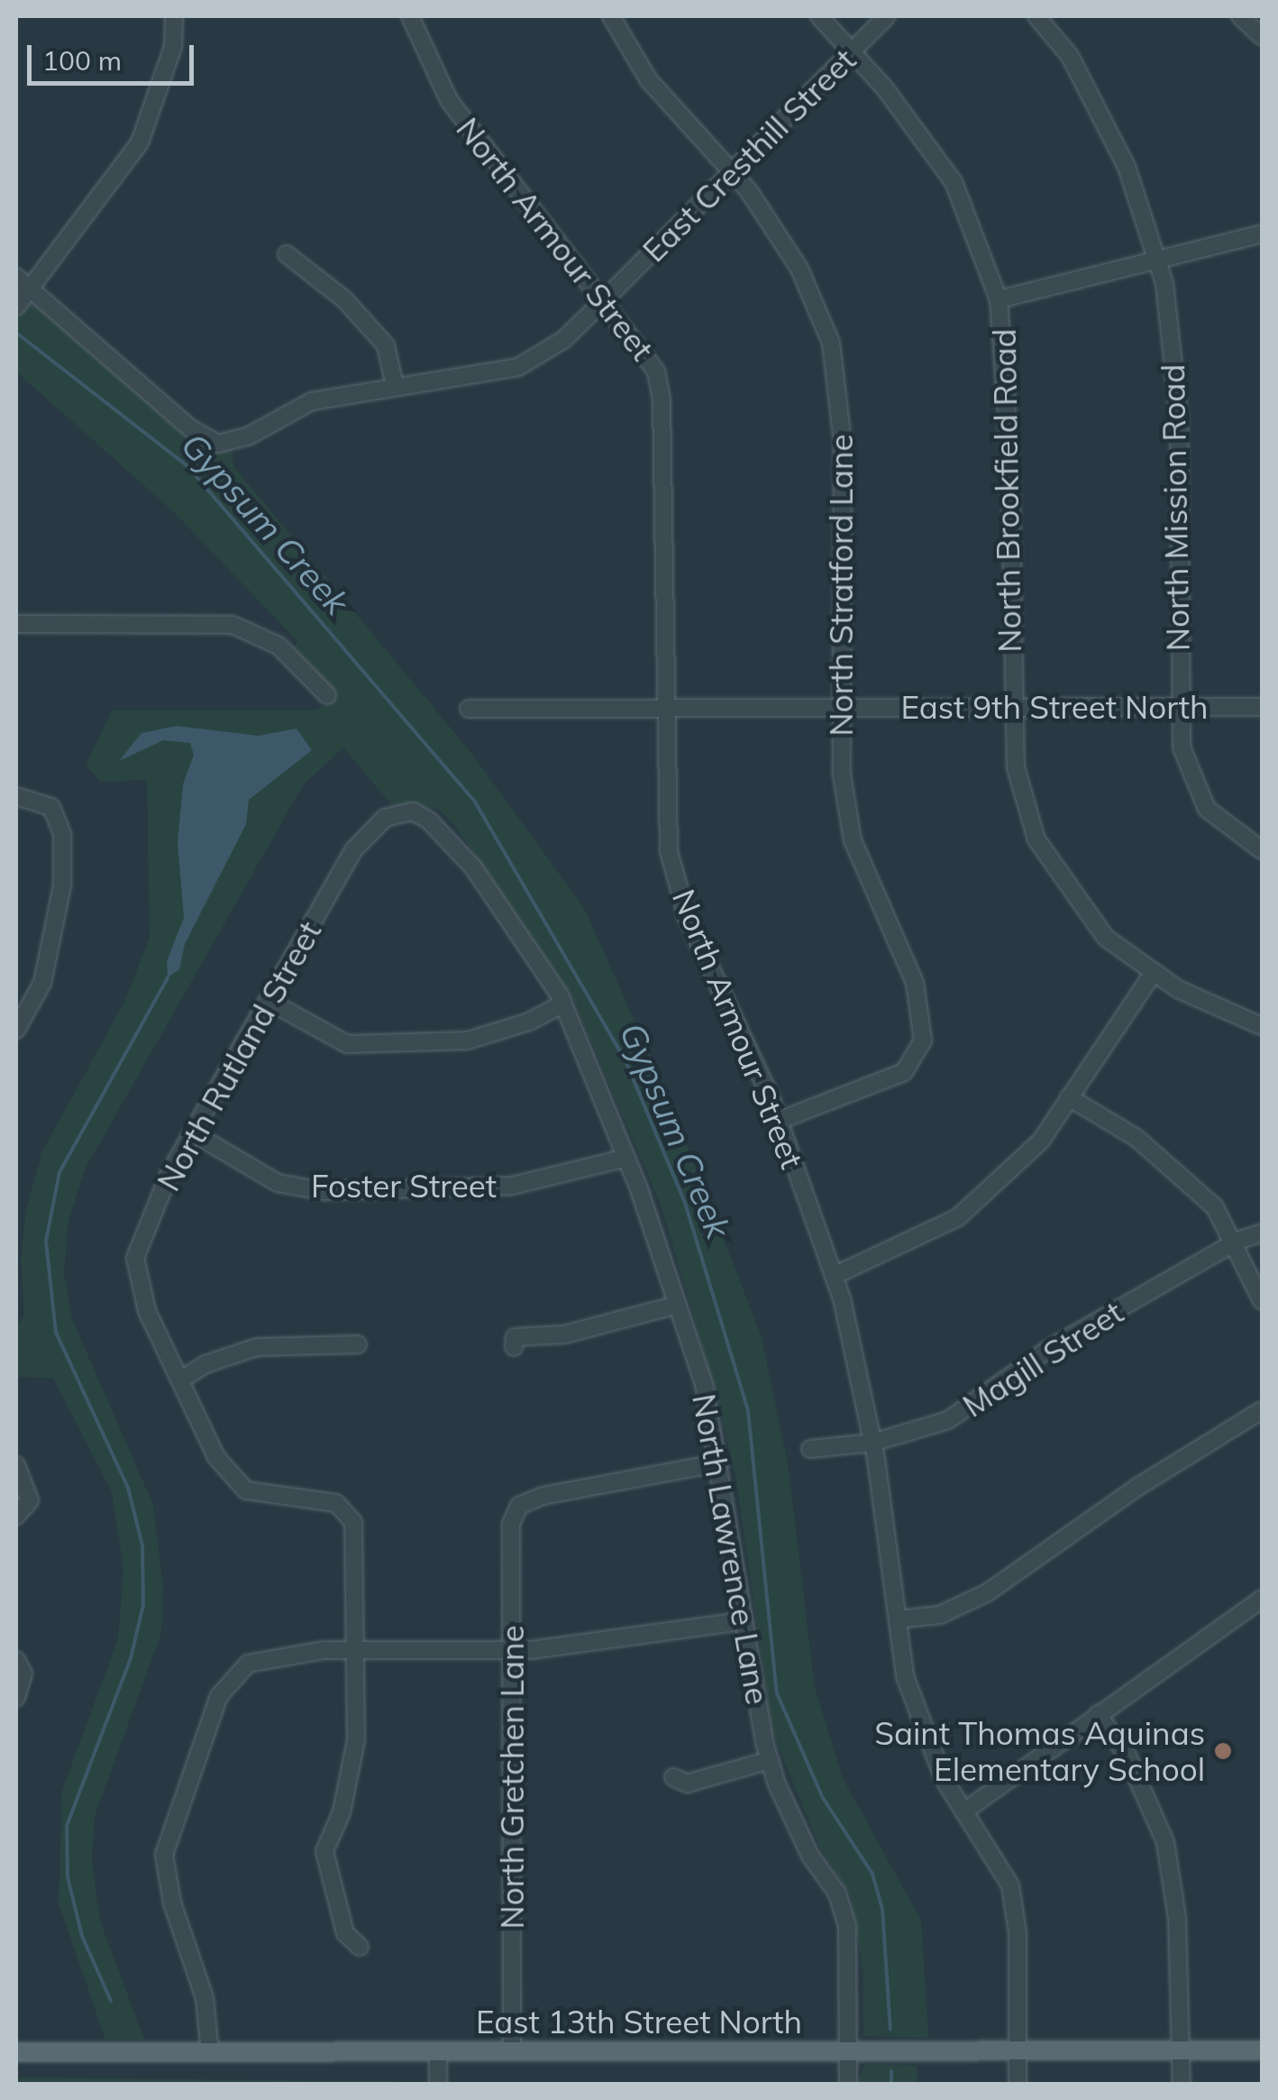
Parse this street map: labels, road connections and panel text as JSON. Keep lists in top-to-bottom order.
{
  "streets": {
    "main road": ["East 13th Street North"],
    "street": [
      "East Cresthill Street",
      "North Armour Street",
      "North Brookfield Road",
      "North Mission Road",
      "North Stratford Lane",
      "East 9th Street North",
      "North Rutland Street",
      "Foster Street",
      "Magill Street",
      "North Lawrence Lane",
      "North Gretchen Lane"
    ]
  },
  "crossings": [
    ["East Cresthill Street", "North Armour Street"],
    ["East Cresthill Street", "North Brookfield Road"],
    ["East Cresthill Street", "North Stratford Lane"],
    ["North Armour Street", "North Stratford Lane"],
    ["North Armour Street", "East 9th Street North"],
    ["North Armour Street", "Magill Street"],
    ["North Armour Street", "East 13th Street North"],
    ["North Brookfield Road", "East 9th Street North"],
    ["North Mission Road", "East 9th Street North"],
    ["North Stratford Lane", "East 9th Street North"],
    ["North Rutland Street", "Foster Street"],
    ["North Rutland Street", "North Lawrence Lane"],
    ["Foster Street", "North Lawrence Lane"],
    ["North Lawrence Lane", "North Gretchen Lane"],
    ["North Lawrence Lane", "East 13th Street North"],
    ["North Gretchen Lane", "East 13th Street North"]
  ],
  "water": ["Gypsum Creek"],
  "places": ["Saint Thomas Aquinas Elementary School"],
  "scale_bar": "100 m"
}
